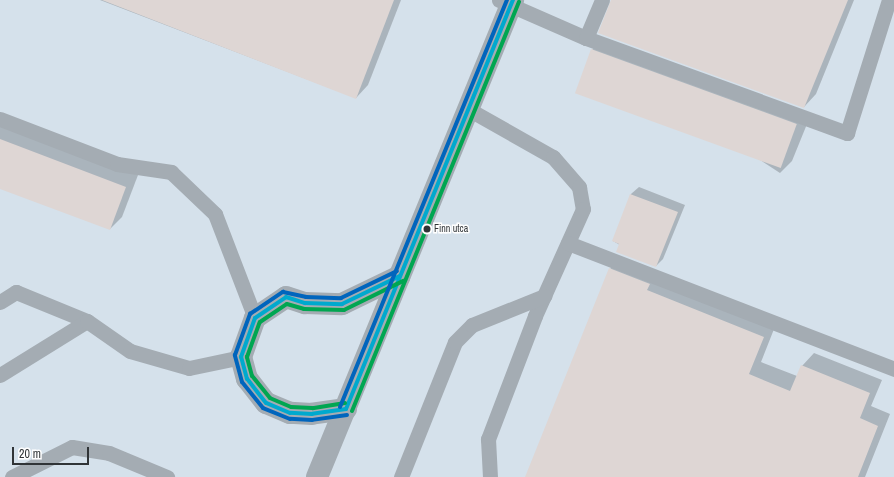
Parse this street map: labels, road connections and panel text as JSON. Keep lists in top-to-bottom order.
{
  "places": ["Finn utca"],
  "lines": ["transit line 20"],
  "scale_bar": "20 m"
}
